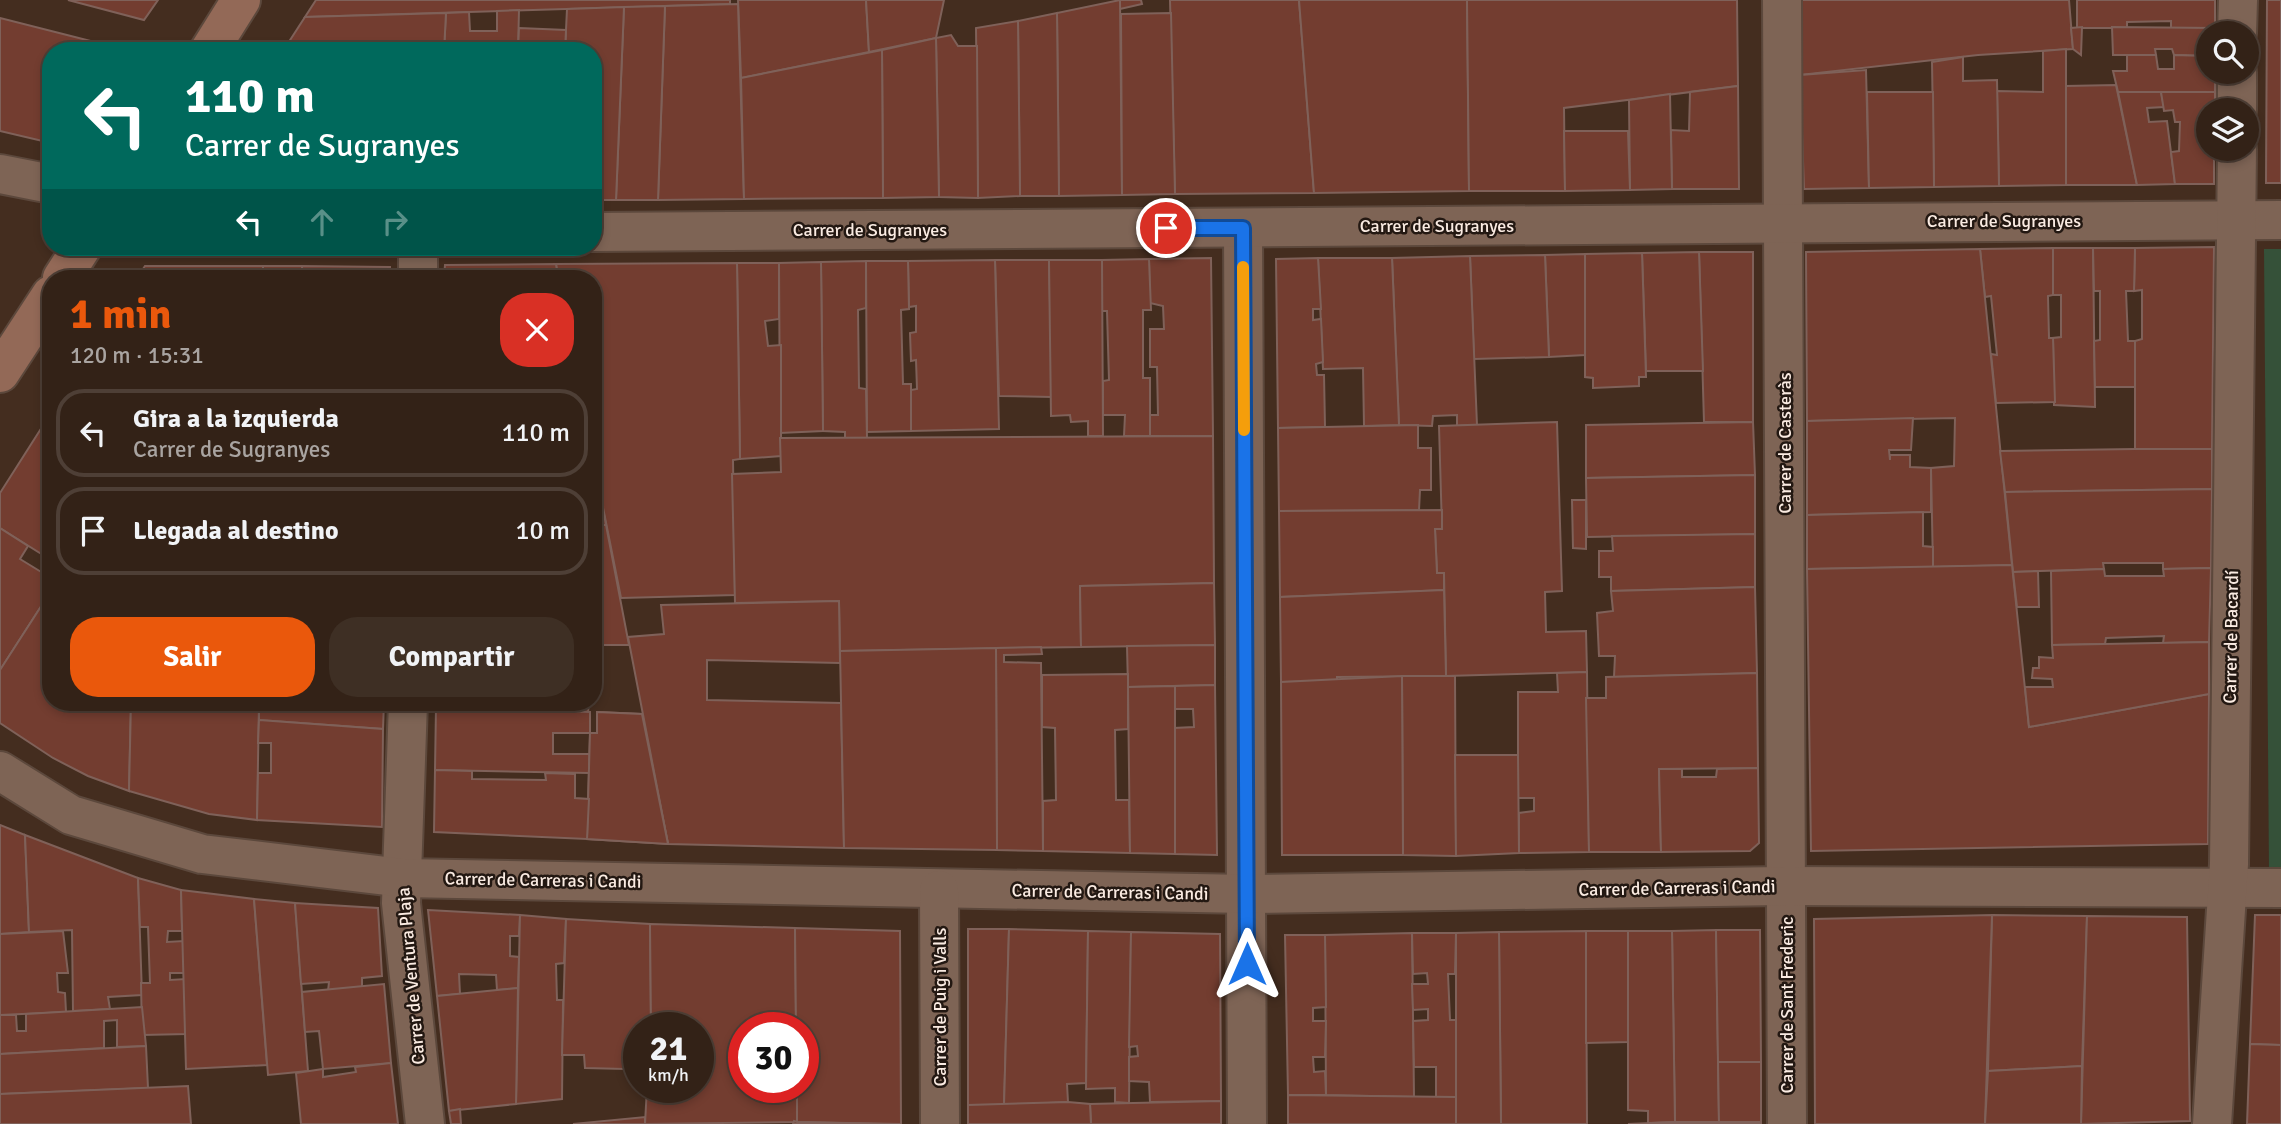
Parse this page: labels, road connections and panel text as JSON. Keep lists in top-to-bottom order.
{
  "streets": {
    "street": [
      "Carrer de Sugranyes",
      "Carrer de Casteràs",
      "Carrer de Bacardí",
      "Carrer de Carreras i Candi",
      "Carrer de Ventura Plaja",
      "Carrer de Sant Frederic",
      "Carrer de Puig i Valls"
    ]
  },
  "crossings": [
    ["Carrer de Sugranyes", "Carrer de Casteràs"],
    ["Carrer de Sugranyes", "Carrer de Bacardí"],
    ["Carrer de Casteràs", "Carrer de Carreras i Candi"],
    ["Carrer de Casteràs", "Carrer de Sant Frederic"],
    ["Carrer de Bacardí", "Carrer de Carreras i Candi"],
    ["Carrer de Carreras i Candi", "Carrer de Ventura Plaja"],
    ["Carrer de Carreras i Candi", "Carrer de Sant Frederic"],
    ["Carrer de Carreras i Candi", "Carrer de Puig i Valls"]
  ],
  "page": {
    "turn": ["110 m", "Carrer de Sugranyes"],
    "heading": ["1 min", "120 m · 15:31"],
    "list": [
      {
        "name": "Gira a la izquierda",
        "note": "Carrer de Sugranyes",
        "value": "110 m"
      },
      {
        "name": "Llegada al destino",
        "value": "10 m"
      }
    ],
    "buttons": ["Salir", "Compartir"],
    "speed": "21 km/h",
    "limit": "30"
  }
}
